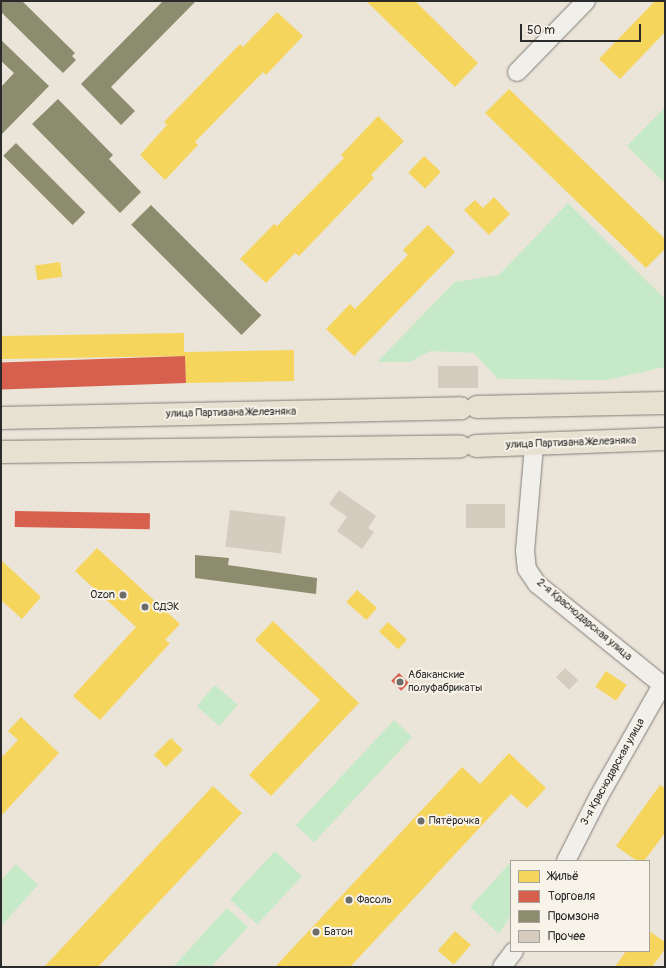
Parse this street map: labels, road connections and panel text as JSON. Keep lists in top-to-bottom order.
{
  "streets": {
    "main road": ["улица Партизана Железняка"],
    "street": ["2-я Краснодарская улица", "3-я Краснодарская улица"]
  },
  "crossings": [
    ["улица Партизана Железняка", "2-я Краснодарская улица"],
    ["2-я Краснодарская улица", "3-я Краснодарская улица"]
  ],
  "places": [
    "Ozon",
    "СДЭК",
    "Абаканские полуфабрикаты",
    "Пятёрочка",
    "Фасоль",
    "Батон"
  ],
  "legend": [
    "Жильё",
    "Торговля",
    "Промзона",
    "Прочее"
  ],
  "scale_bar": "50 m"
}
